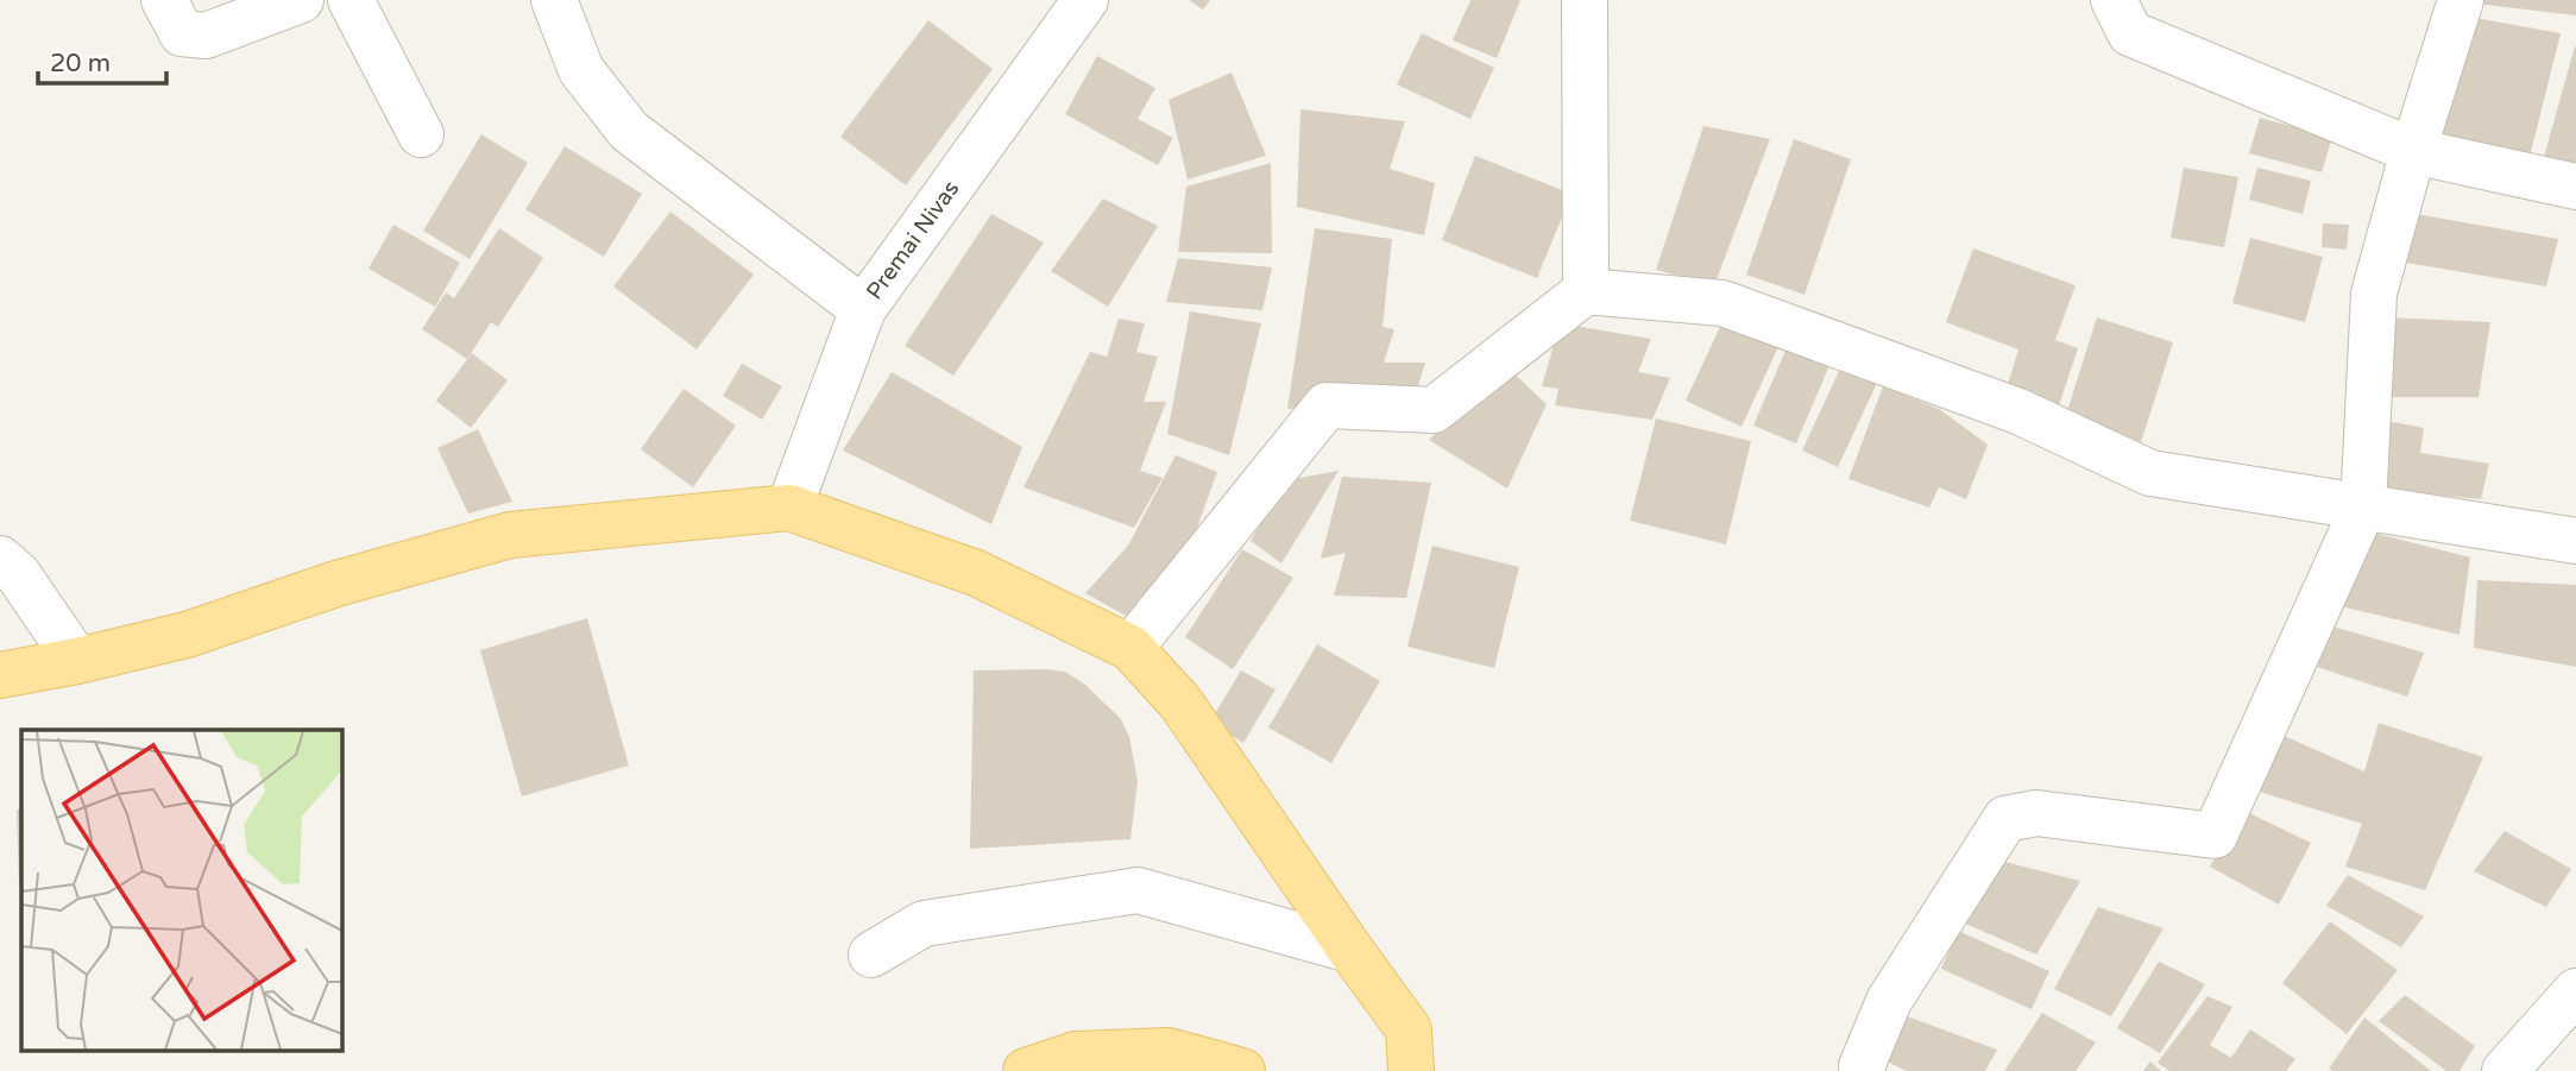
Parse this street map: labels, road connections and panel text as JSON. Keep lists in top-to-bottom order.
{
  "streets": {
    "street": ["Premai Nivas"]
  },
  "scale_bar": "20 m"
}
